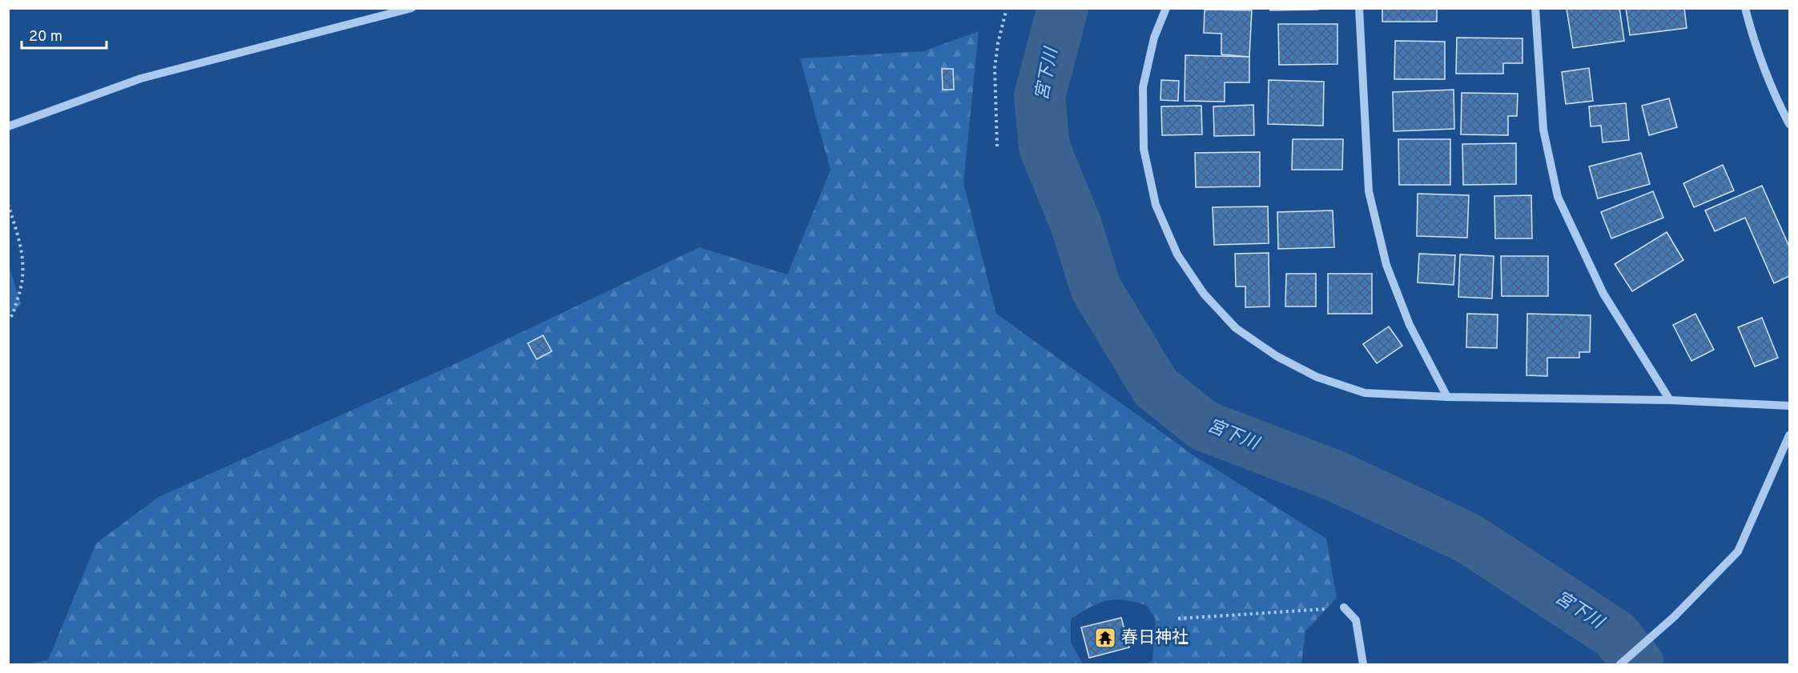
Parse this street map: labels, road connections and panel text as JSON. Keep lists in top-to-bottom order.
{
  "water": ["宮下川"],
  "places": {
    "temple": ["春日神社"]
  },
  "scale_bar": "20 m"
}
